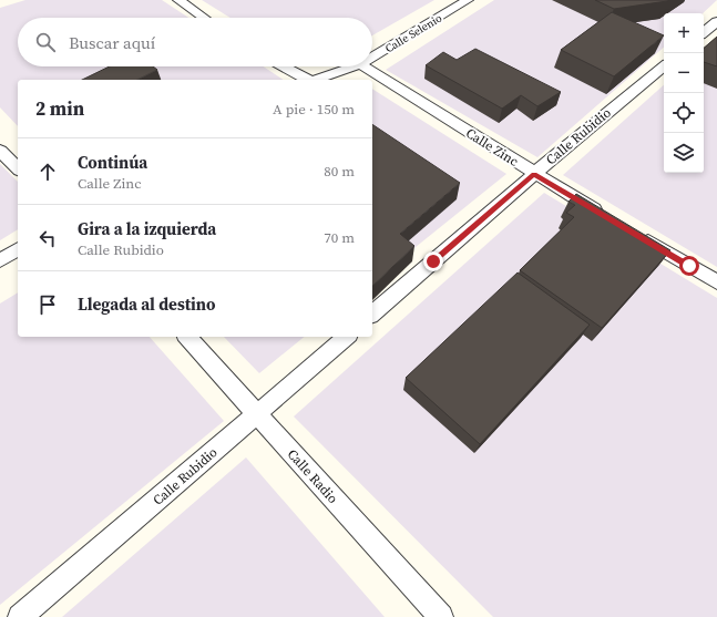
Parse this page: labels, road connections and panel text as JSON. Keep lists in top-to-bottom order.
{
  "streets": {
    "lane": [
      "Calle Selenio",
      "Calle Rubidio",
      "Calle Zinc",
      "Calle Radio"
    ]
  },
  "crossings": [
    ["Calle Rubidio", "Calle Zinc"],
    ["Calle Rubidio", "Calle Radio"]
  ],
  "page": {
    "map_buttons": ["+", "−"],
    "search": "Buscar aquí",
    "heading": ["2 min", "A pie · 150 m"],
    "list": [
      ["Continúa", "Calle Zinc", "80 m"],
      ["Gira a la izquierda", "Calle Rubidio", "70 m"],
      "Llegada al destino"
    ]
  }
}
